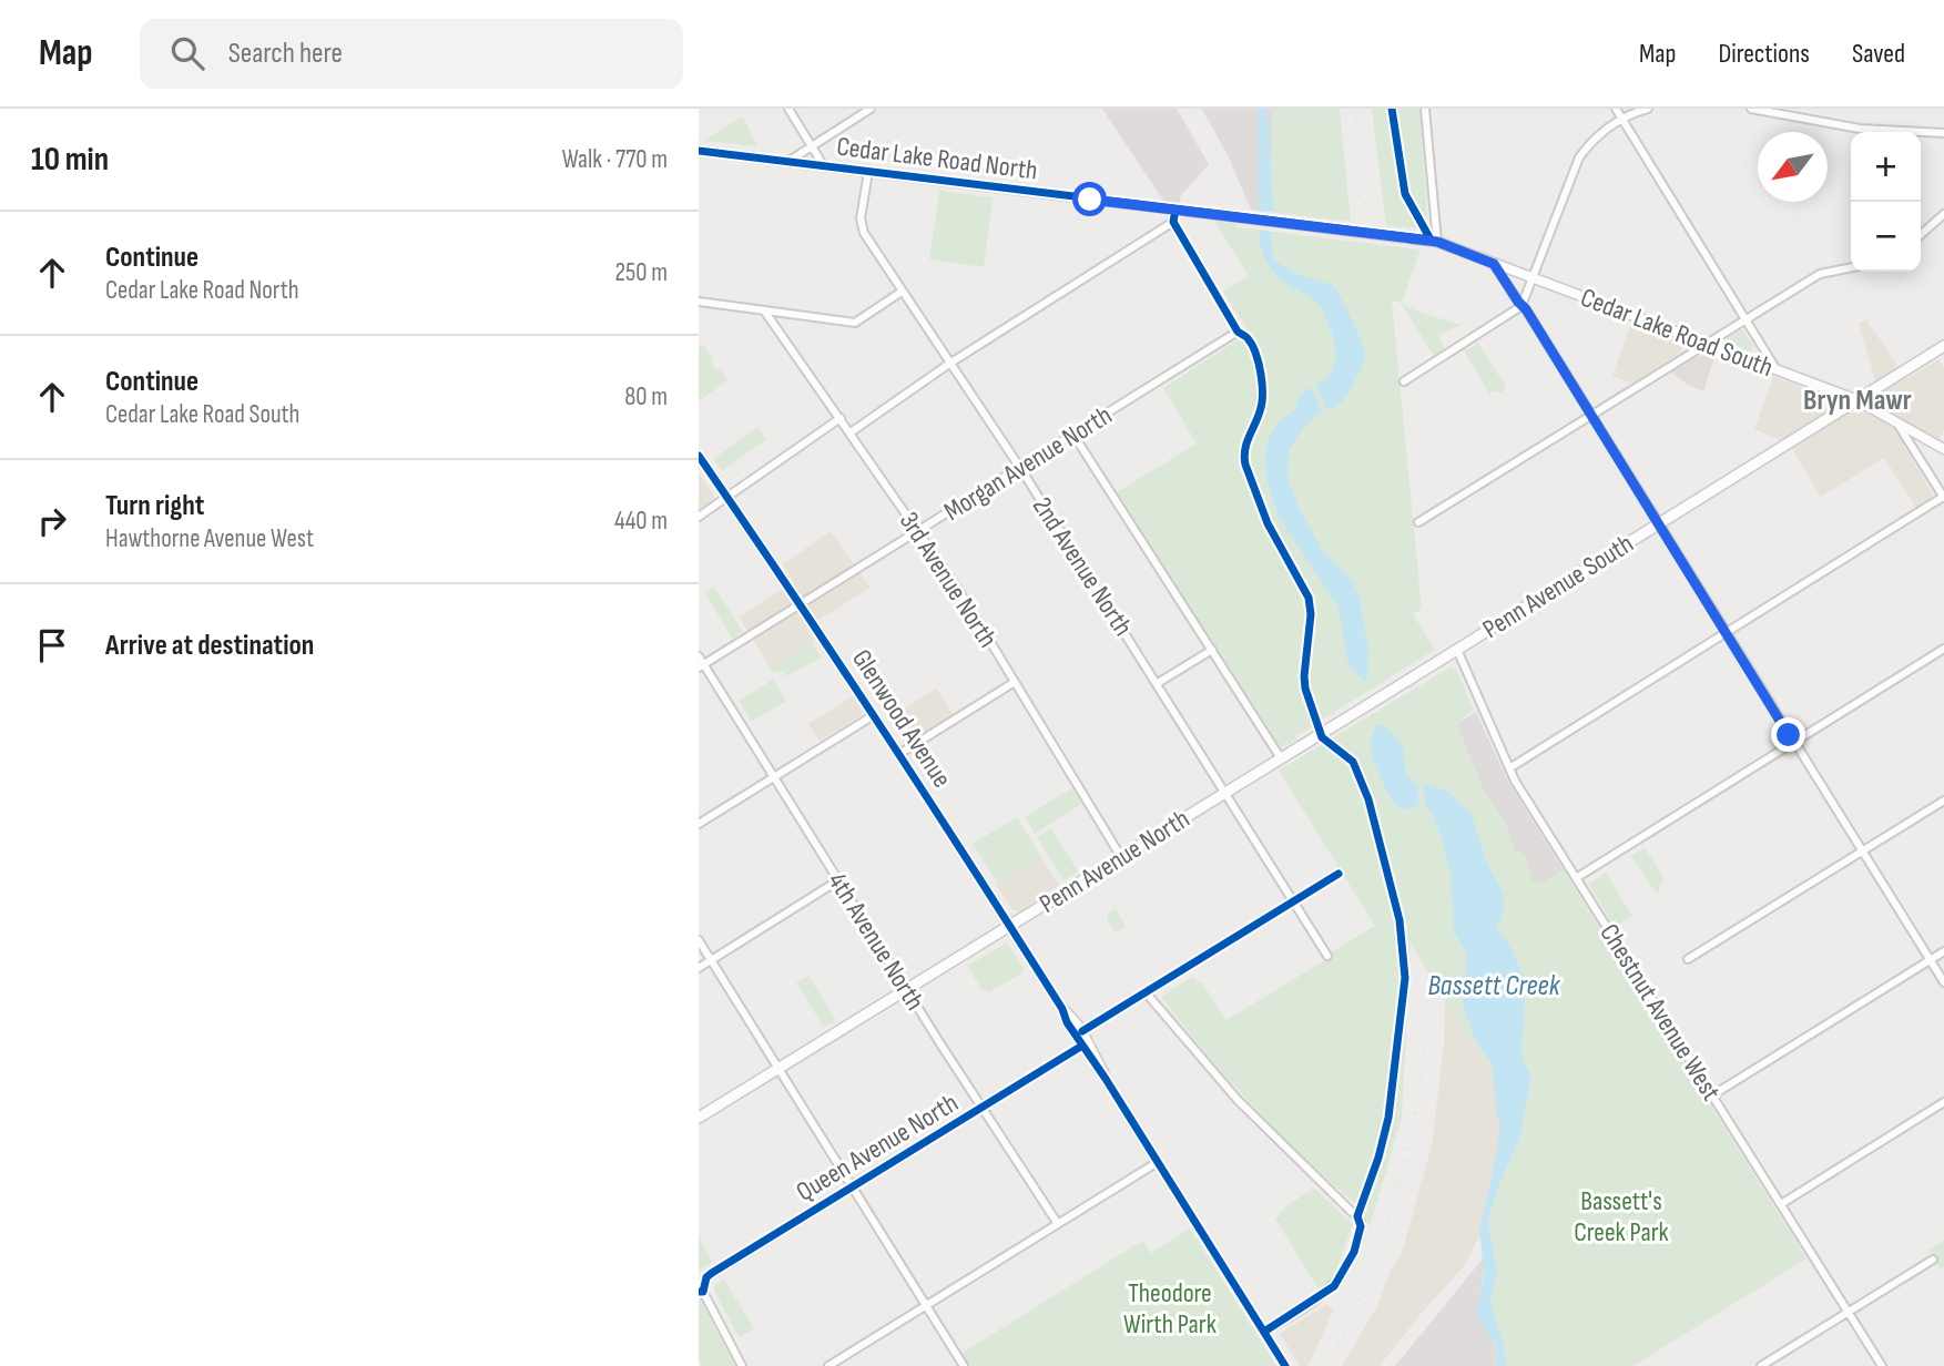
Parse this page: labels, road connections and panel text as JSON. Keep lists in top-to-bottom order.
{
  "streets": {
    "main road": ["Penn Avenue South", "Penn Avenue North"],
    "street": [
      "Cedar Lake Road North",
      "Cedar Lake Road South",
      "Morgan Avenue North",
      "2nd Avenue North",
      "3rd Avenue North",
      "Glenwood Avenue",
      "4th Avenue North",
      "Chestnut Avenue West",
      "Queen Avenue North"
    ]
  },
  "crossings": [
    ["Cedar Lake Road North", "Cedar Lake Road South"],
    ["Cedar Lake Road North", "2nd Avenue North"],
    ["Cedar Lake Road South", "Penn Avenue South"],
    ["Morgan Avenue North", "2nd Avenue North"],
    ["Morgan Avenue North", "3rd Avenue North"],
    ["Morgan Avenue North", "Glenwood Avenue"],
    ["Morgan Avenue North", "4th Avenue North"],
    ["2nd Avenue North", "Penn Avenue North"],
    ["3rd Avenue North", "Penn Avenue North"],
    ["Penn Avenue South", "Penn Avenue North"],
    ["Penn Avenue South", "Chestnut Avenue West"],
    ["Glenwood Avenue", "Penn Avenue North"],
    ["Glenwood Avenue", "Queen Avenue North"],
    ["Penn Avenue North", "4th Avenue North"],
    ["4th Avenue North", "Queen Avenue North"]
  ],
  "districts": ["Bryn Mawr"],
  "water": ["Bassett Creek"],
  "parks": ["Bassett's Creek Park", "Theodore Wirth Park"],
  "north": "bottom left",
  "page": {
    "header": "Map",
    "search": "Search here",
    "nav": ["Map", "Directions", "Saved"],
    "heading": ["10 min", "Walk · 770 m"],
    "map_buttons": ["+", "−"],
    "list": [
      ["Continue", "Cedar Lake Road North", "250 m"],
      ["Continue", "Cedar Lake Road South", "80 m"],
      ["Turn right", "Hawthorne Avenue West", "440 m"],
      "Arrive at destination"
    ]
  }
}
